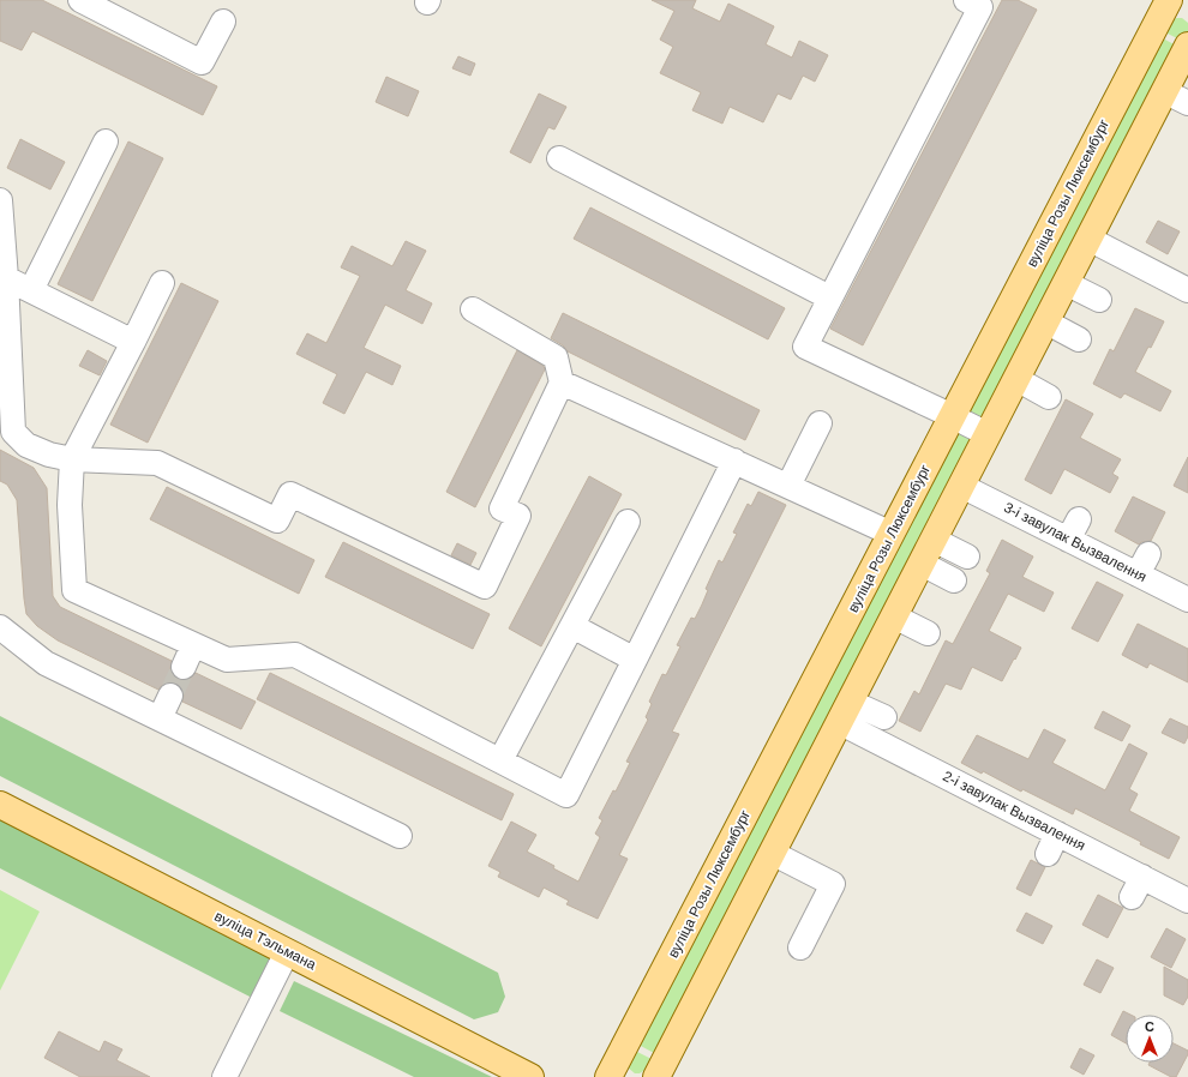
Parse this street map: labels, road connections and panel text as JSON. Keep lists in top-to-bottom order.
{
  "streets": {
    "main road": ["вуліца Розы Люксембург", "вуліца Тэльмана"],
    "street": ["3-і завулак Вызвалення", "2-і завулак Вызвалення"]
  },
  "north": "top"
}
